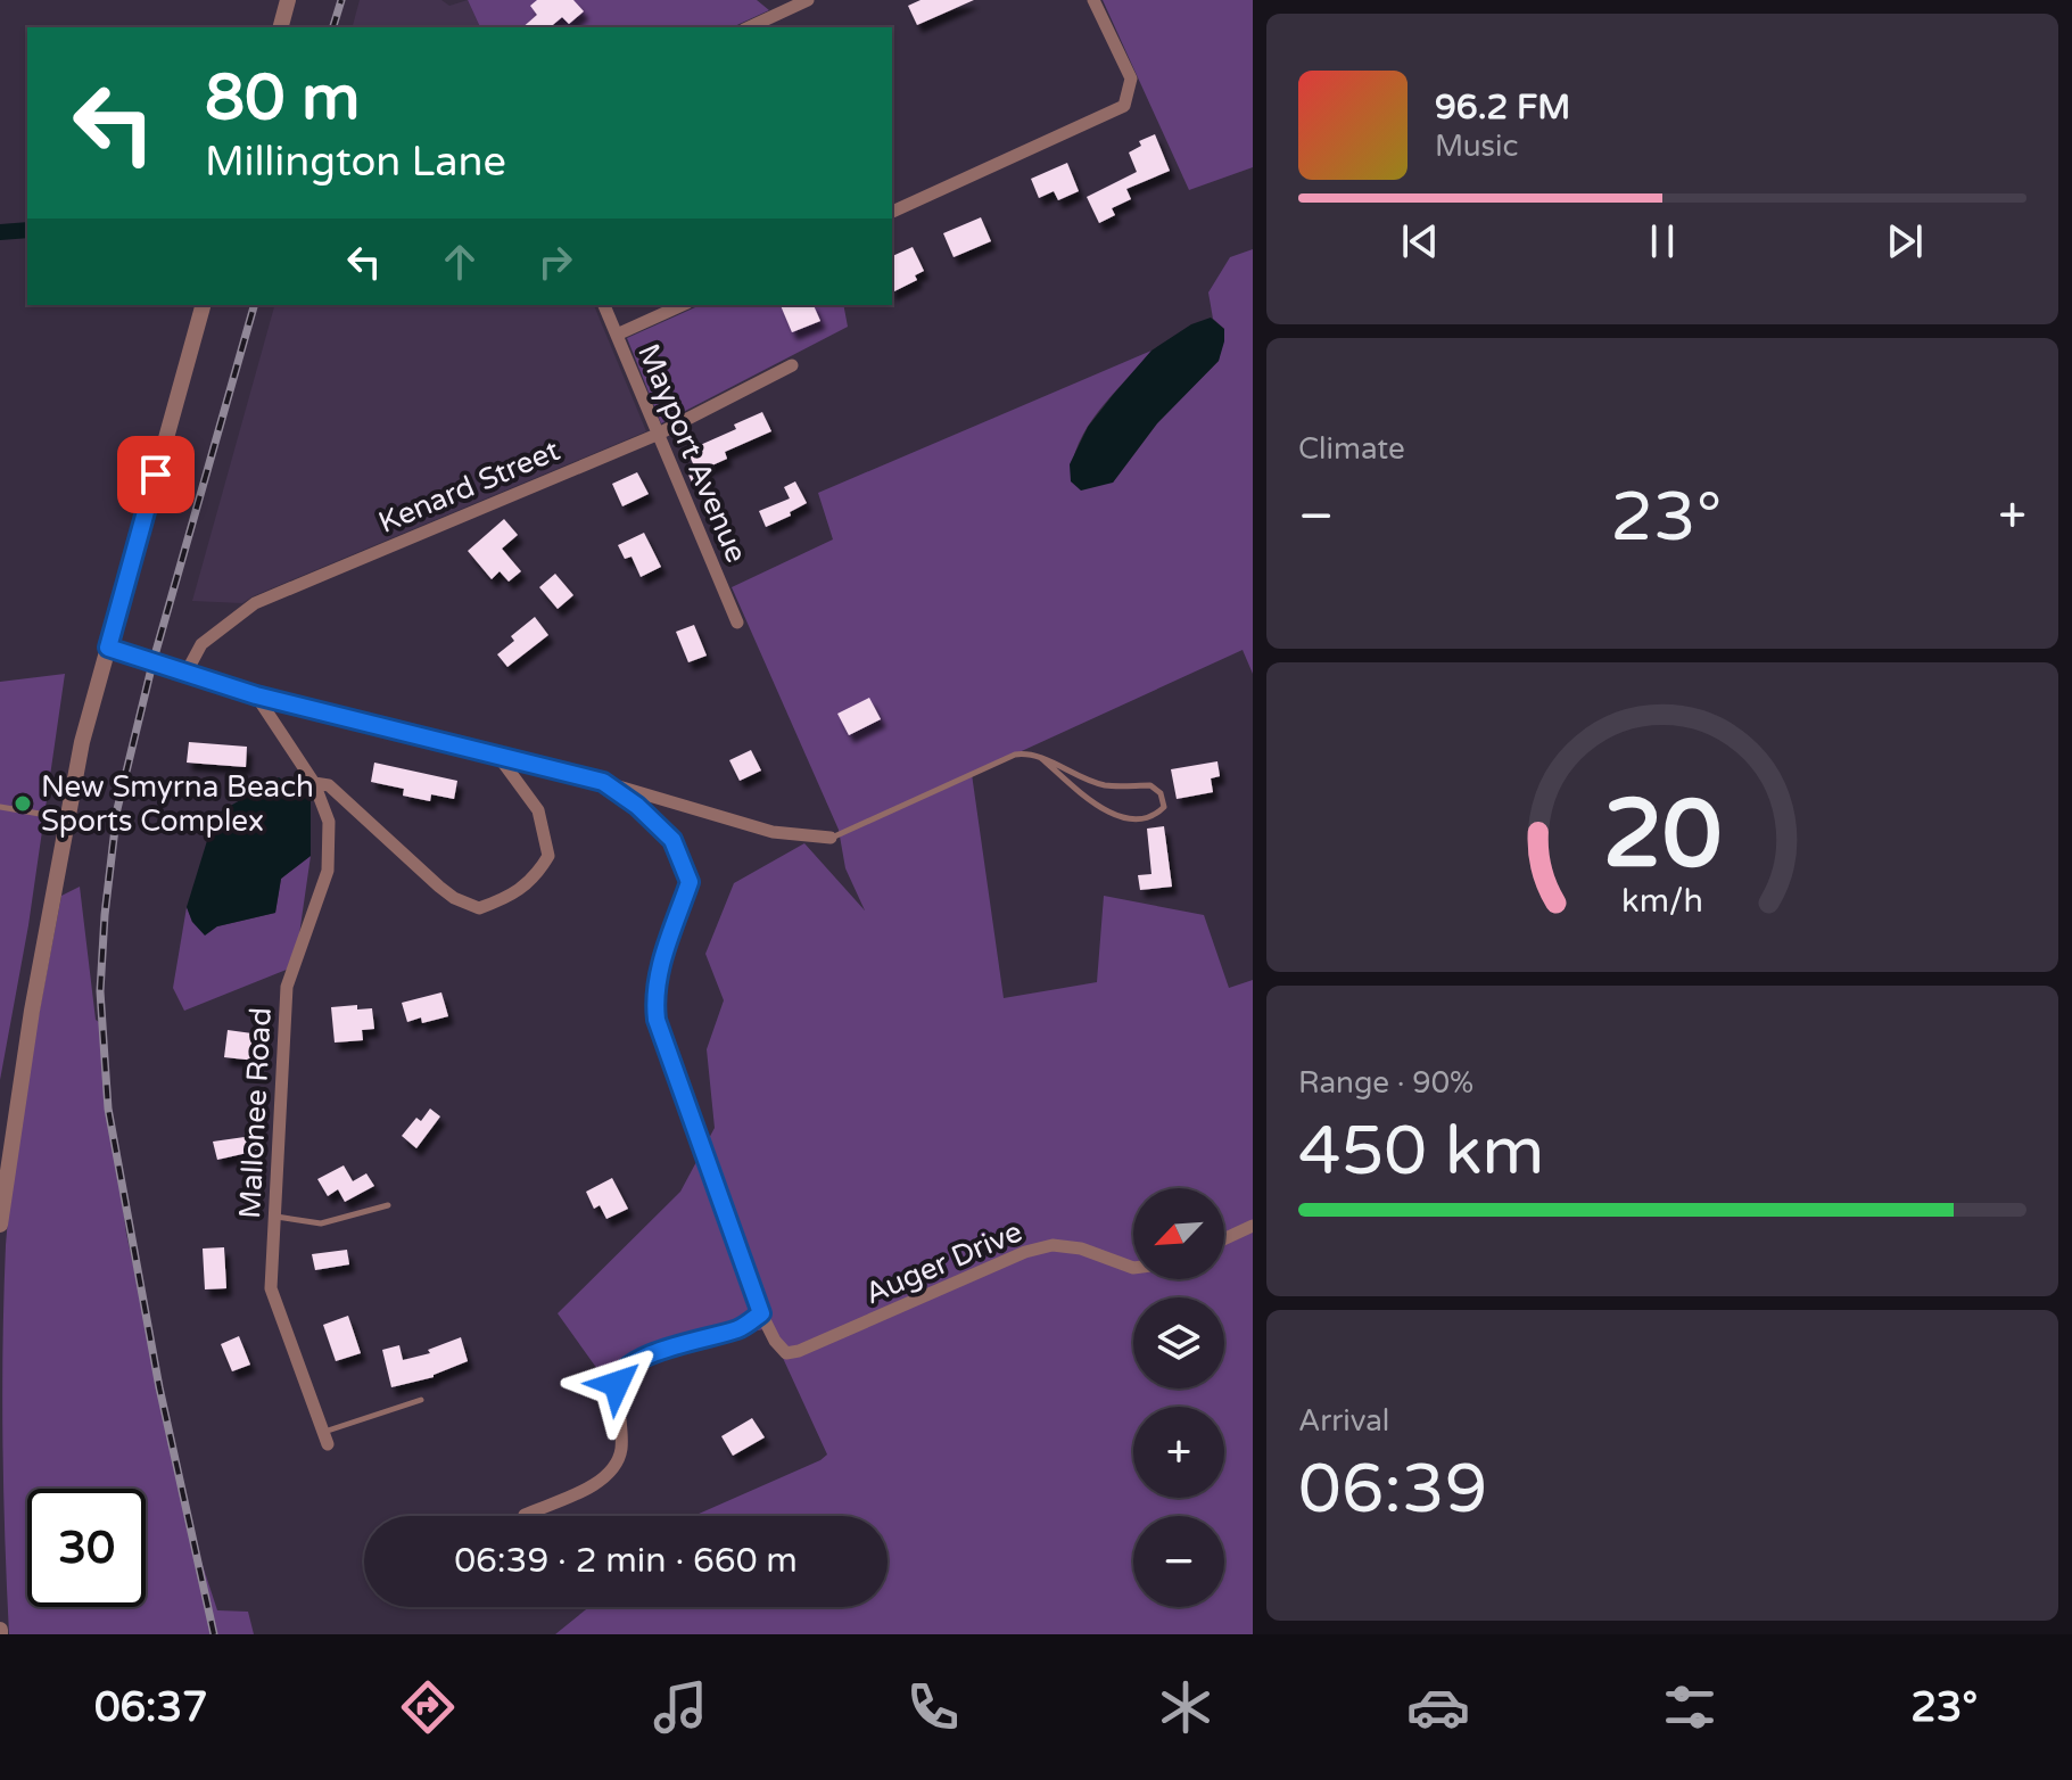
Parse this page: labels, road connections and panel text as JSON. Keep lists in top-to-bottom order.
{
  "streets": {
    "street": [
      "Mayport Avenue",
      "Kenard Street",
      "Mallonee Road",
      "Auger Drive"
    ]
  },
  "crossings": [
    ["Mayport Avenue", "Kenard Street"]
  ],
  "places": ["New Smyrna Beach Sports Complex"],
  "north": "bottom left",
  "page": {
    "turn": ["80 m", "Millington Lane"],
    "song": ["96.2 FM", "Music"],
    "tile": [
      "Climate",
      ["Range · 90%", "450 km"],
      ["Arrival", "06:39"]
    ],
    "heat": ["−", "23°", "+"],
    "map_buttons": ["+", "−"],
    "limit": "30",
    "trip": "06:39 · 2 min · 660 m",
    "tabs": ["06:37", "23°"],
    "gauge": ["20", "km/h"]
  }
}
